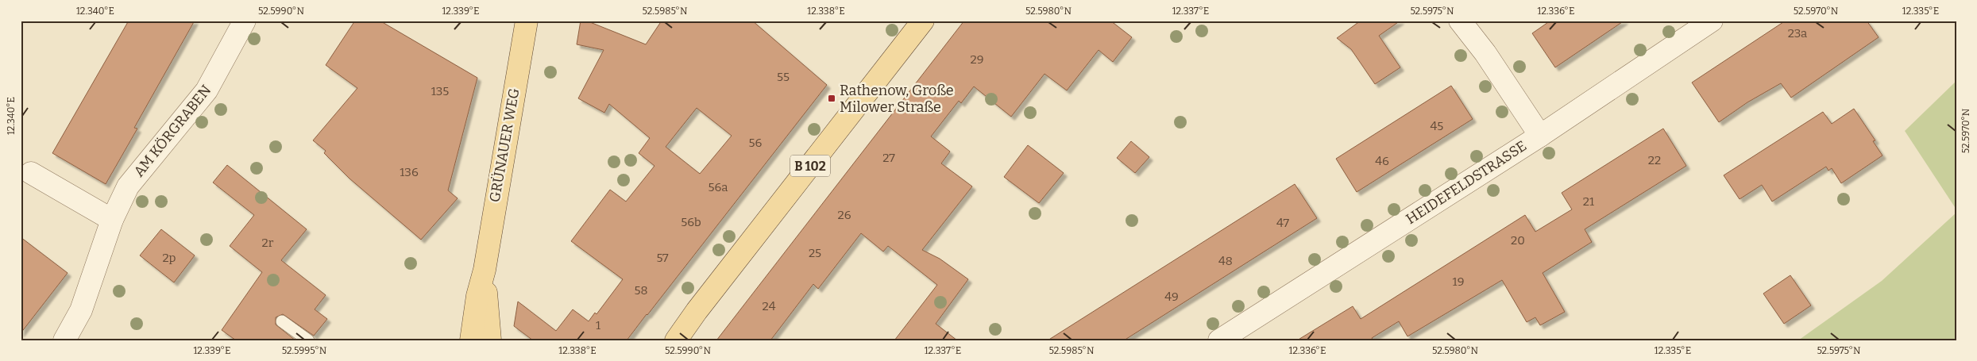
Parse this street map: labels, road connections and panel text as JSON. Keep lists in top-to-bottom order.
{
  "streets": {
    "main road": ["GRÜNAUER WEG", "B 102"],
    "street": ["AM KÖRGRABEN", "HEIDEFELDSTRASSE"]
  },
  "places": {
    "transit": ["Rathenow, Große Milower Straße"]
  },
  "house_numbers": [
    "23a",
    "29",
    "55",
    "135",
    "45",
    "56",
    "27",
    "22",
    "46",
    "136",
    "56a",
    "21",
    "26",
    "56b",
    "47",
    "20",
    "2r",
    "25",
    "2p",
    "57",
    "48",
    "19",
    "58",
    "49",
    "24",
    "1"
  ],
  "coordinates": [
    "12.340°E",
    "52.5990°N",
    "12.339°E",
    "52.5985°N",
    "12.338°E",
    "52.5980°N",
    "12.337°E",
    "52.5975°N",
    "12.336°E",
    "52.5970°N",
    "12.335°E",
    "52.5995°N"
  ]
}
